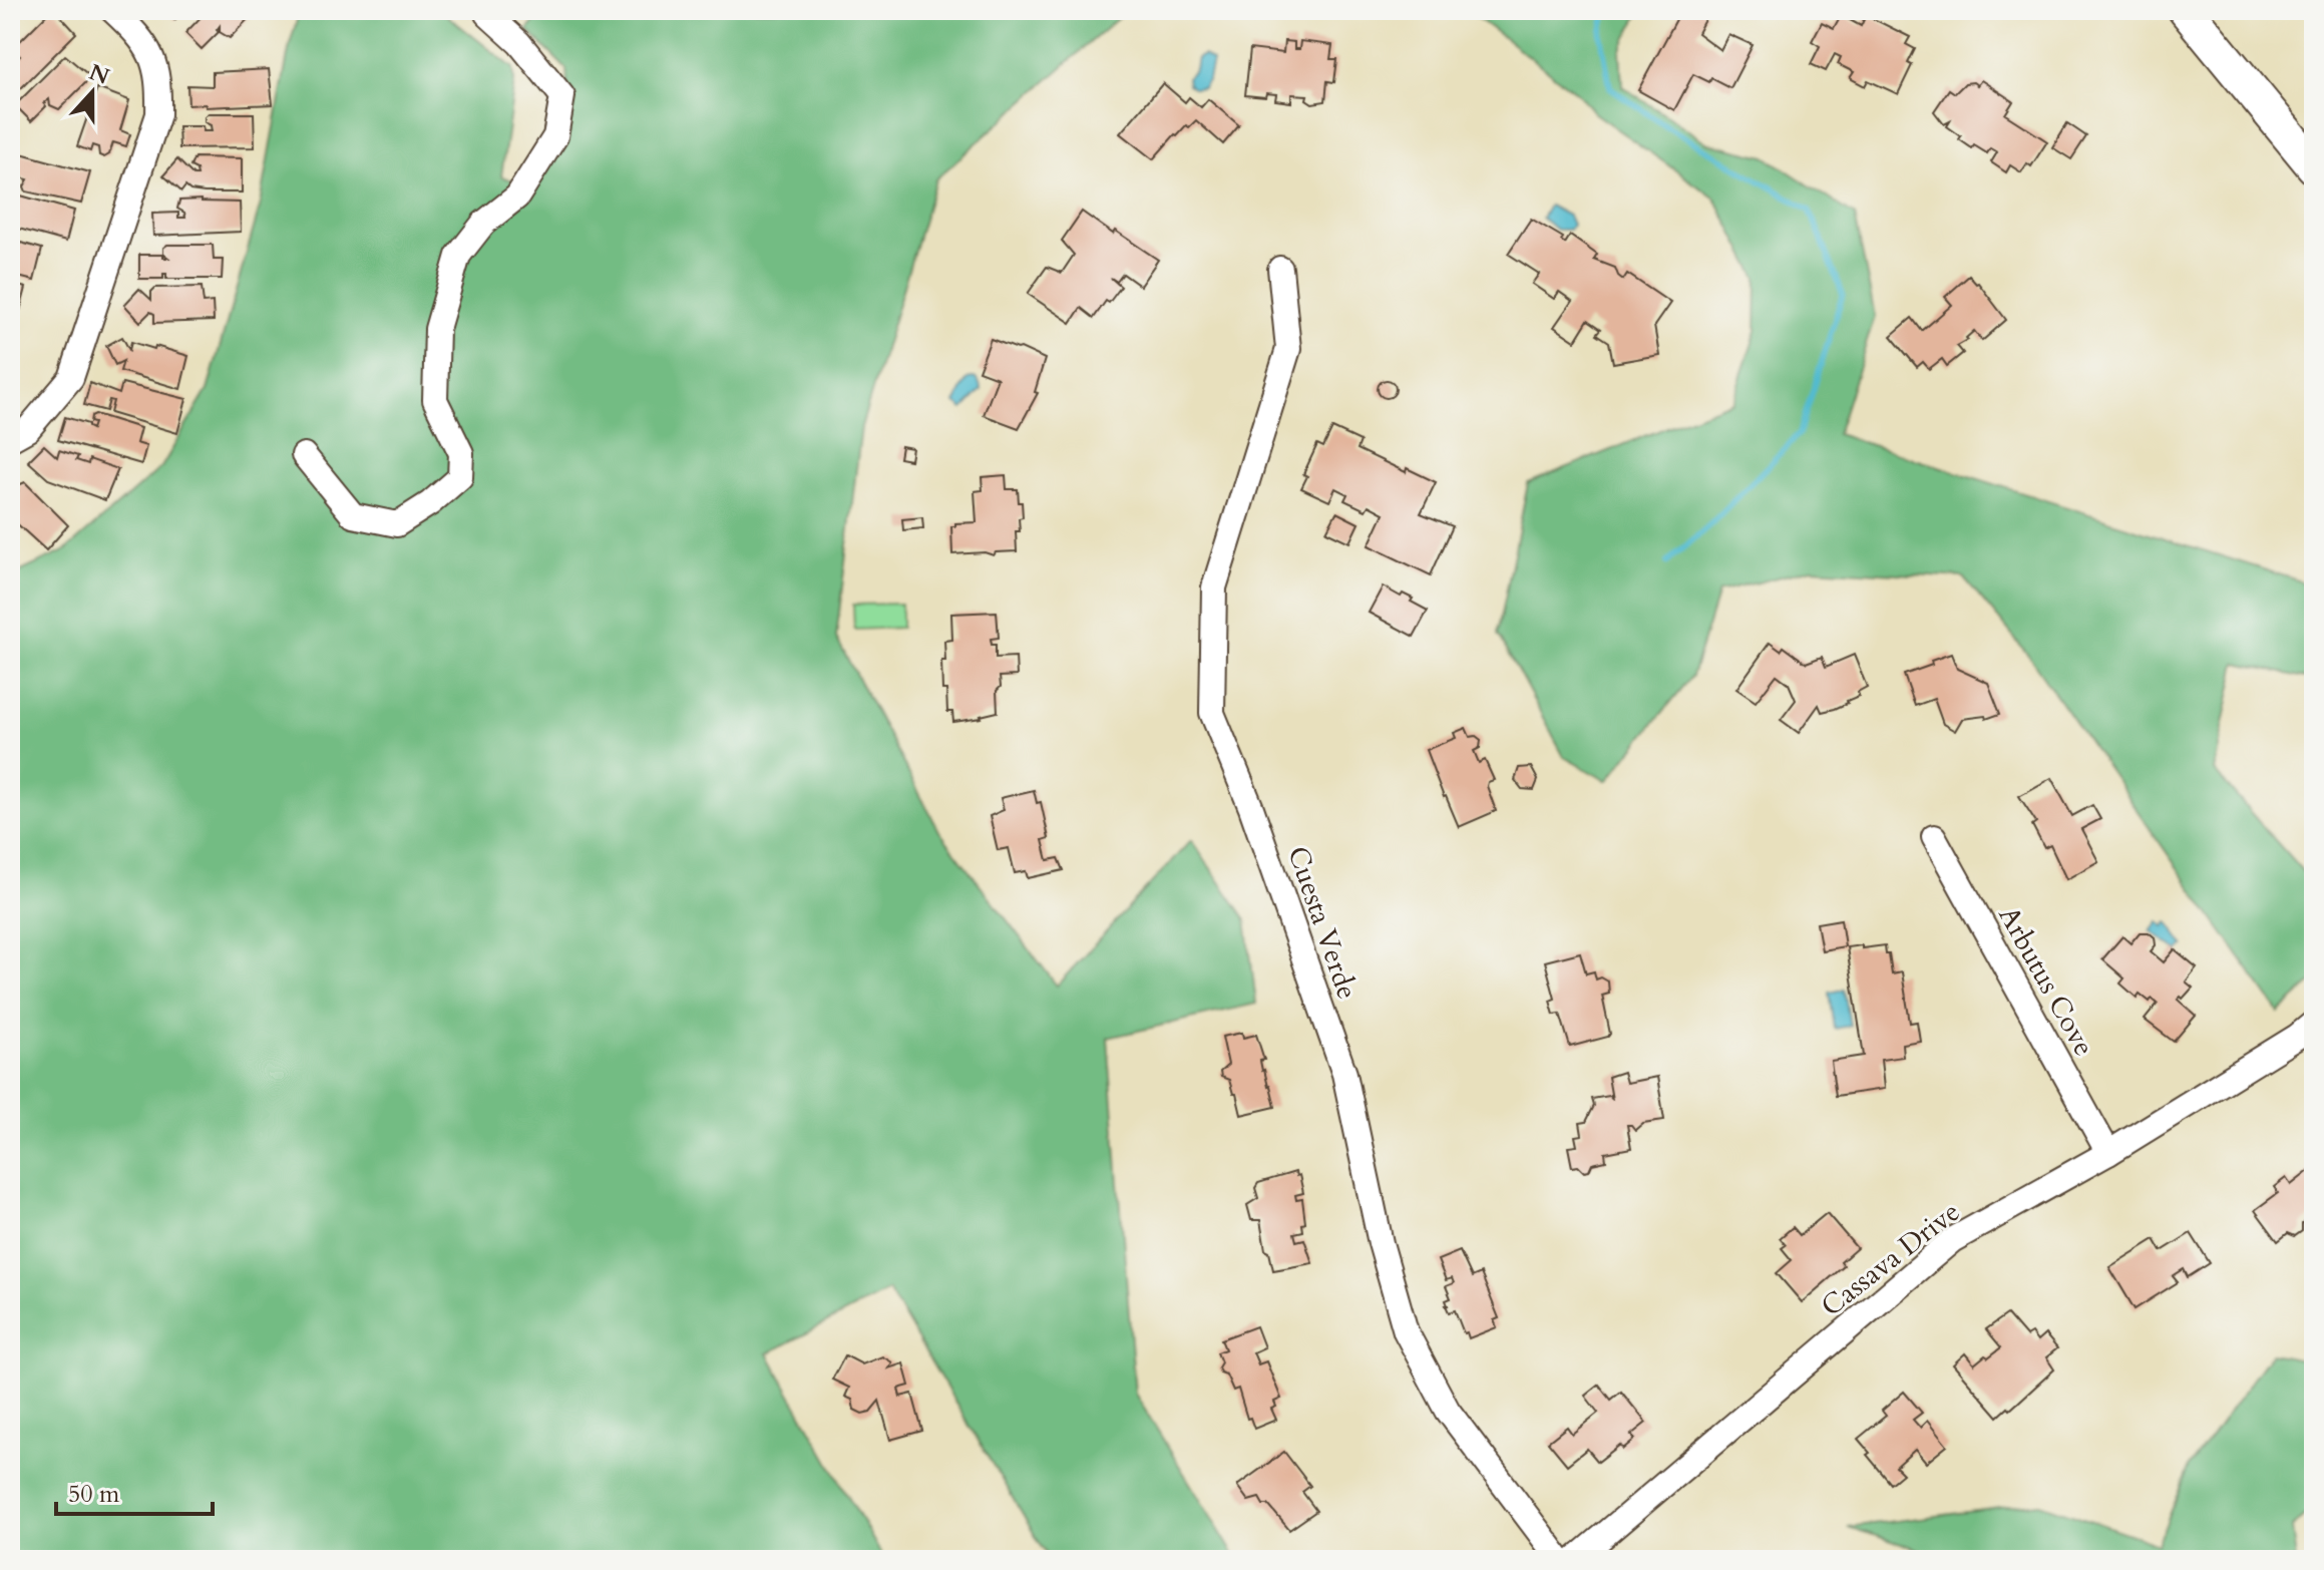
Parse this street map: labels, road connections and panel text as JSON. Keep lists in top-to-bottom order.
{
  "streets": {
    "street": ["Cuesta Verde", "Arbutus Cove", "Cassava Drive"]
  },
  "crossings": [
    ["Arbutus Cove", "Cassava Drive"]
  ],
  "scale_bar": "50 m",
  "north": "top"
}
